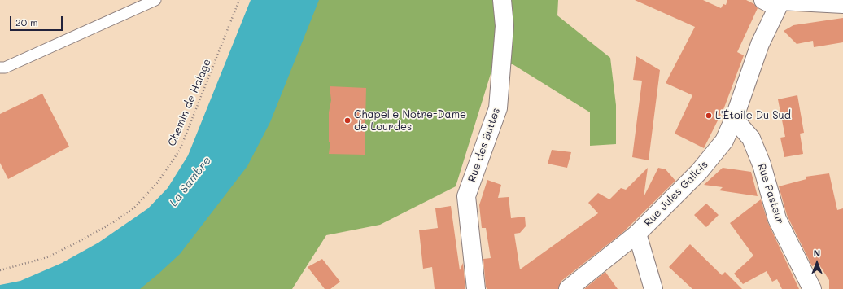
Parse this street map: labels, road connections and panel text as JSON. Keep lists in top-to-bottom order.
{
  "streets": {
    "street": ["Rue des Buttes", "Rue Jules Gallois", "Rue Pasteur"],
    "path": ["Chemin de Halage"]
  },
  "crossings": [
    ["Rue Jules Gallois", "Rue Pasteur"]
  ],
  "water": ["La Sambre"],
  "places": ["L'Étoile Du Sud", "Chapelle Notre-Dame de Lourdes"],
  "scale_bar": "20 m",
  "north": "top"
}
